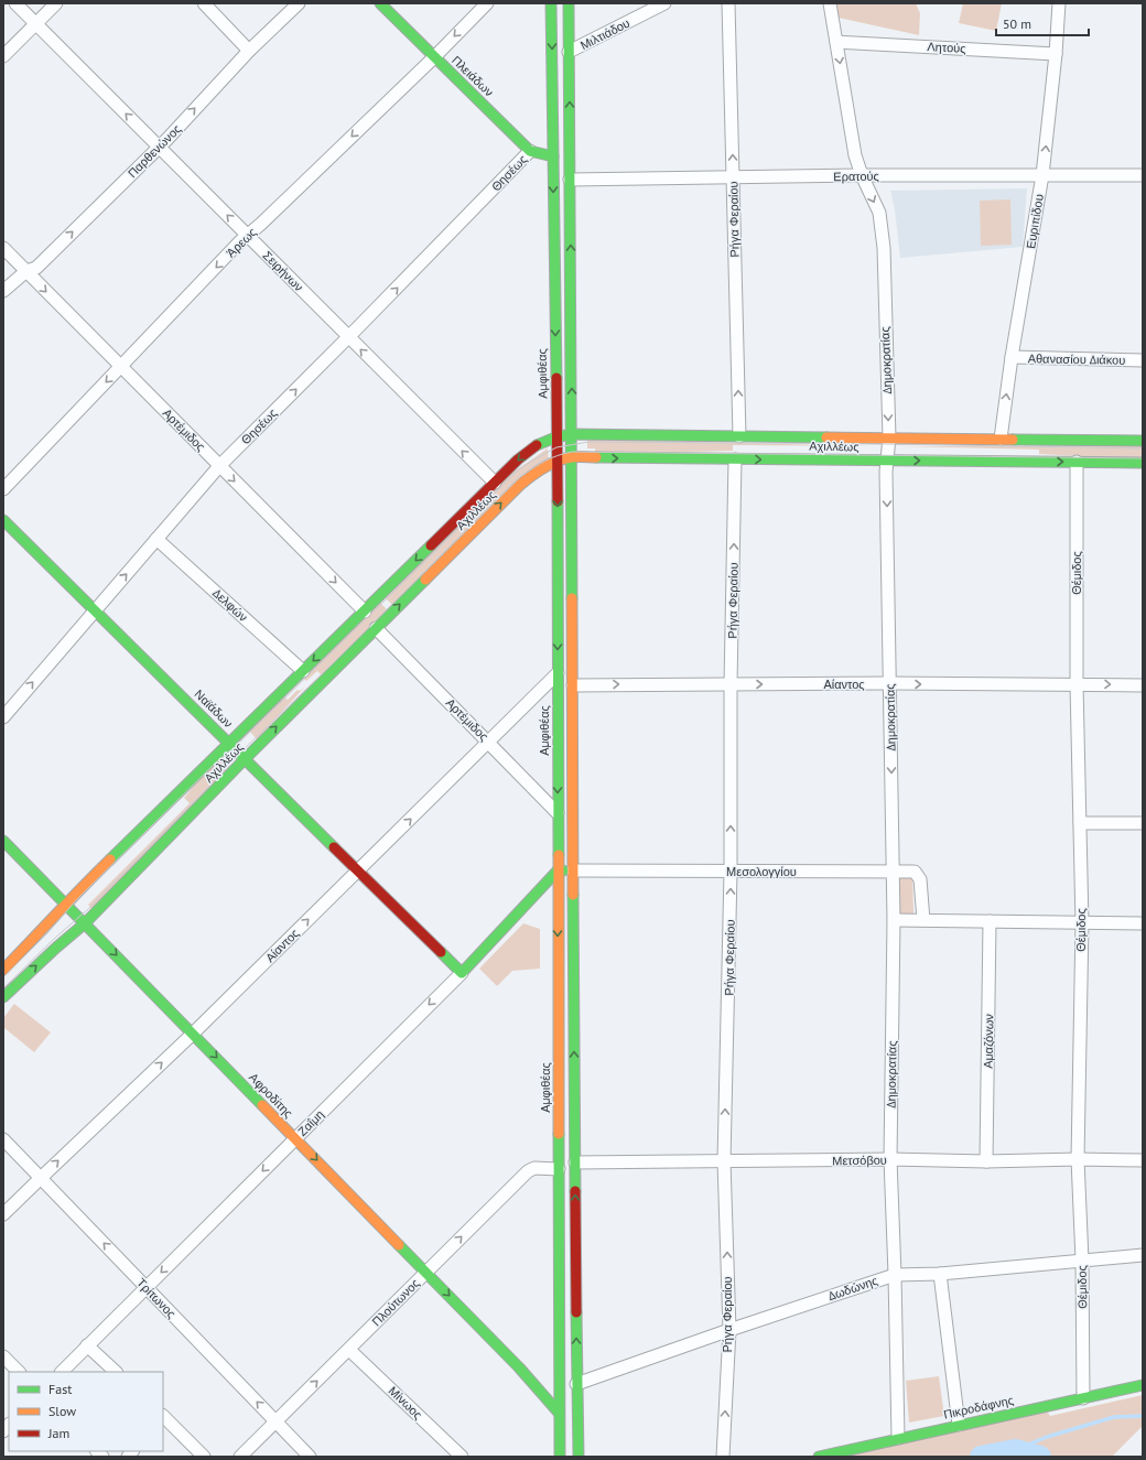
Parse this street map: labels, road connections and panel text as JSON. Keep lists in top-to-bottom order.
{
  "streets": {
    "main road": [
      "Πλειάδων",
      "Αμφιθέας",
      "Αχιλλέως",
      "Ναϊάδων",
      "Μεσολογγίου",
      "Αφροδίτης",
      "Ζαΐμη",
      "Πικροδάφνης"
    ],
    "street": [
      "Μιλτιάδου",
      "Λητούς",
      "Παρθενώνος",
      "Θησέως",
      "Ερατούς",
      "Ρήγα Φεραίου",
      "Ευριπίδου",
      "Άρεως",
      "Σειρήνων",
      "Αθανασίου Διάκου",
      "Δημοκρατίας",
      "Αρτέμιδος",
      "Θέμιδος",
      "Δελφών",
      "Αίαντος",
      "Αμαζόνων",
      "Μετσόβου",
      "Δωδώνης",
      "Τρίτωνος",
      "Πλούτωνος",
      "Μίνωος"
    ]
  },
  "crossings": [
    ["Λητούς", "Ευριπίδου"],
    ["Λητούς", "Δημοκρατίας"],
    ["Πλειάδων", "Θησέως"],
    ["Πλειάδων", "Άρεως"],
    ["Παρθενώνος", "Σειρήνων"],
    ["Παρθενώνος", "Αρτέμιδος"],
    ["Θησέως", "Σειρήνων"],
    ["Θησέως", "Αρτέμιδος"],
    ["Θησέως", "Δελφών"],
    ["Θησέως", "Ναϊάδων"],
    ["Ερατούς", "Ρήγα Φεραίου"],
    ["Ερατούς", "Ευριπίδου"],
    ["Ερατούς", "Δημοκρατίας"],
    ["Ρήγα Φεραίου", "Αχιλλέως"],
    ["Ρήγα Φεραίου", "Αίαντος"],
    ["Ρήγα Φεραίου", "Μεσολογγίου"],
    ["Ρήγα Φεραίου", "Μετσόβου"],
    ["Ρήγα Φεραίου", "Δωδώνης"],
    ["Ευριπίδου", "Αθανασίου Διάκου"],
    ["Ευριπίδου", "Αχιλλέως"],
    ["Άρεως", "Σειρήνων"],
    ["Άρεως", "Αρτέμιδος"],
    ["Σειρήνων", "Αχιλλέως"],
    ["Δημοκρατίας", "Αχιλλέως"],
    ["Δημοκρατίας", "Αίαντος"],
    ["Δημοκρατίας", "Μεσολογγίου"],
    ["Δημοκρατίας", "Μετσόβου"],
    ["Δημοκρατίας", "Δωδώνης"],
    ["Δημοκρατίας", "Πικροδάφνης"],
    ["Αμφιθέας", "Αρτέμιδος"],
    ["Αμφιθέας", "Αχιλλέως"],
    ["Αμφιθέας", "Αίαντος"],
    ["Αμφιθέας", "Μεσολογγίου"],
    ["Αμφιθέας", "Αφροδίτης"],
    ["Αμφιθέας", "Ζαΐμη"],
    ["Αμφιθέας", "Πλούτωνος"],
    ["Αρτέμιδος", "Αχιλλέως"],
    ["Αρτέμιδος", "Αίαντος"],
    ["Αχιλλέως", "Θέμιδος"],
    ["Αχιλλέως", "Δελφών"],
    ["Αχιλλέως", "Ναϊάδων"],
    ["Αχιλλέως", "Αφροδίτης"],
    ["Θέμιδος", "Αίαντος"],
    ["Θέμιδος", "Μετσόβου"],
    ["Θέμιδος", "Δωδώνης"],
    ["Θέμιδος", "Πικροδάφνης"],
    ["Αίαντος", "Ναϊάδων"],
    ["Αίαντος", "Αφροδίτης"],
    ["Αίαντος", "Τρίτωνος"],
    ["Ναϊάδων", "Ζαΐμη"],
    ["Μεσολογγίου", "Ζαΐμη"],
    ["Αμαζόνων", "Μετσόβου"],
    ["Αφροδίτης", "Ζαΐμη"],
    ["Αφροδίτης", "Δωδώνης"],
    ["Αφροδίτης", "Πλούτωνος"],
    ["Ζαΐμη", "Τρίτωνος"],
    ["Τρίτωνος", "Πλούτωνος"],
    ["Πλούτωνος", "Μίνωος"]
  ],
  "one_way": [
    "Παρθενώνος",
    "Θησέως",
    "Ρήγα Φεραίου",
    "Ευριπίδου",
    "Άρεως",
    "Σειρήνων",
    "Δημοκρατίας",
    "Αρτέμιδος",
    "Αίαντος",
    "Αφροδίτης",
    "Ζαΐμη",
    "Τρίτωνος",
    "Πλούτωνος"
  ],
  "legend": ["Fast", "Slow", "Jam"],
  "scale_bar": "50 m"
}
